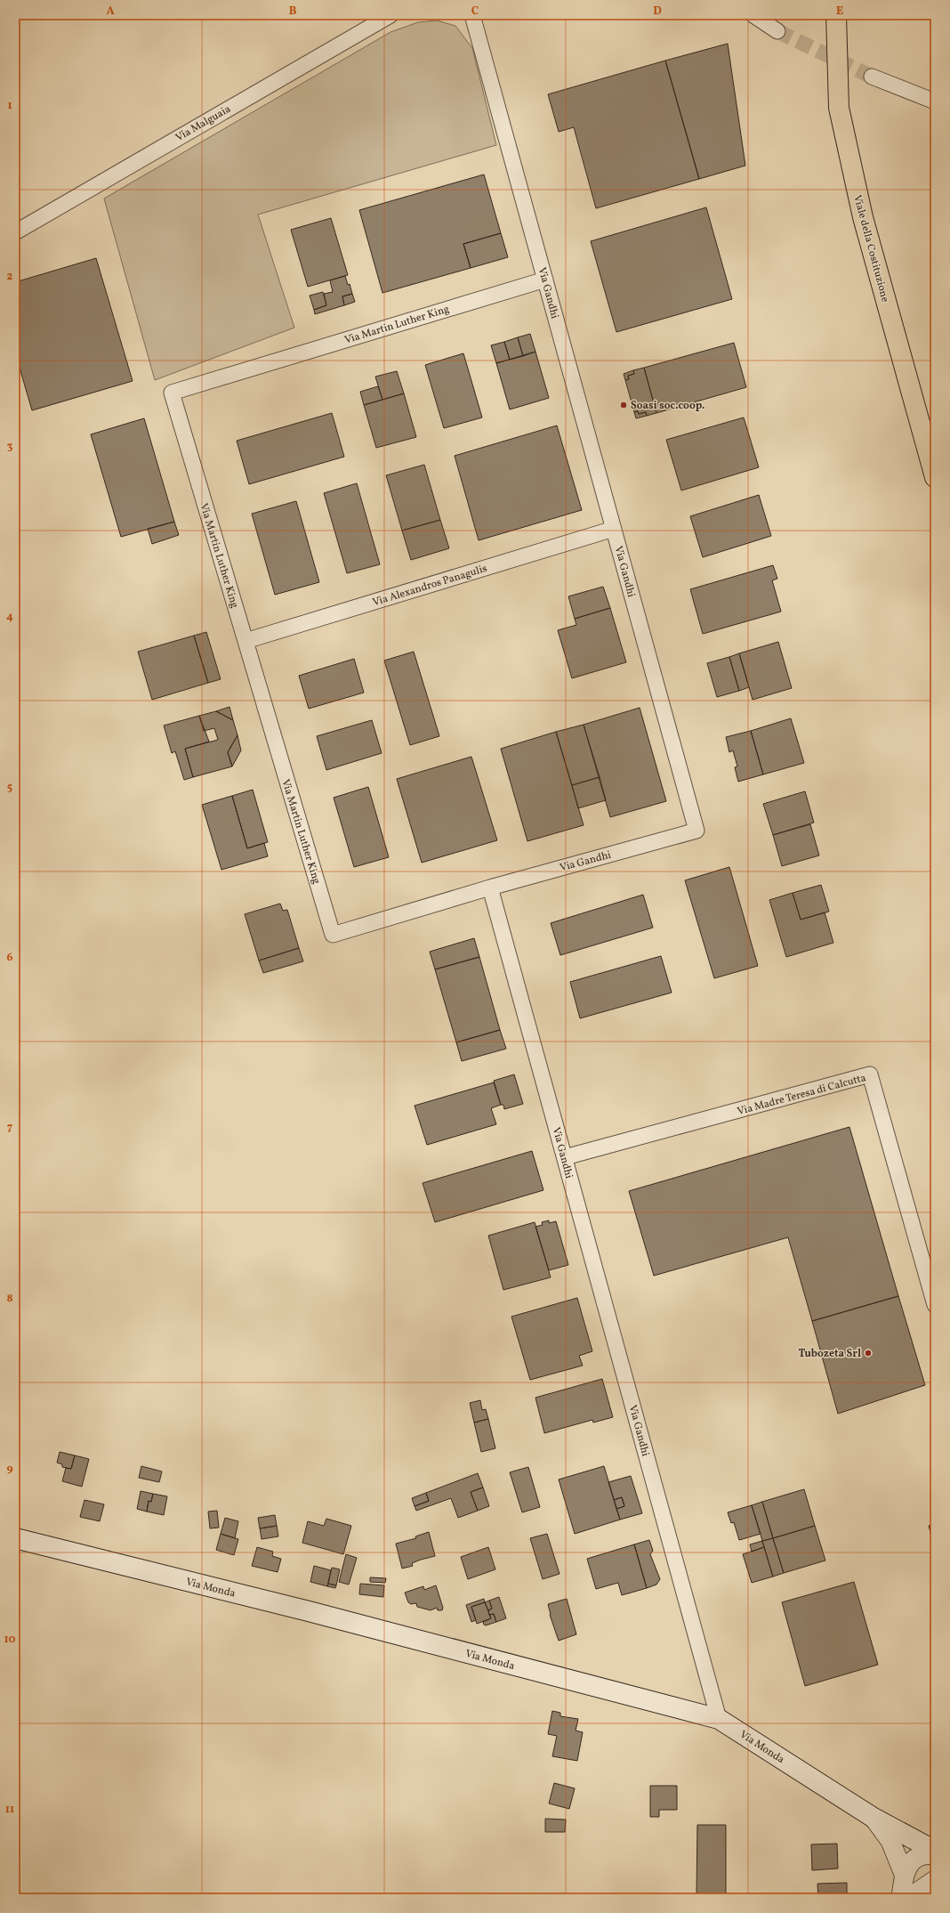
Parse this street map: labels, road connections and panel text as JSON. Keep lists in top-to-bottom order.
{
  "streets": {
    "main road": ["Viale della Costituzione", "Via Monda"],
    "street": [
      "Via Malguaia",
      "Via Gandhi",
      "Via Martin Luther King",
      "Via Alexandros Panagulis",
      "Via Madre Teresa di Calcutta"
    ]
  },
  "crossings": [
    ["Via Gandhi", "Via Martin Luther King"],
    ["Via Gandhi", "Via Alexandros Panagulis"],
    ["Via Gandhi", "Via Madre Teresa di Calcutta"],
    ["Via Gandhi", "Via Monda"],
    ["Via Martin Luther King", "Via Alexandros Panagulis"]
  ],
  "places": ["Soasi soc.coop.", "Tubozeta Srl"],
  "grid": {
    "columns": [
      "A",
      "B",
      "C",
      "D",
      "E"
    ],
    "rows": [
      "1",
      "2",
      "3",
      "4",
      "5",
      "6",
      "7",
      "8",
      "9",
      "10",
      "11"
    ]
  }
}
